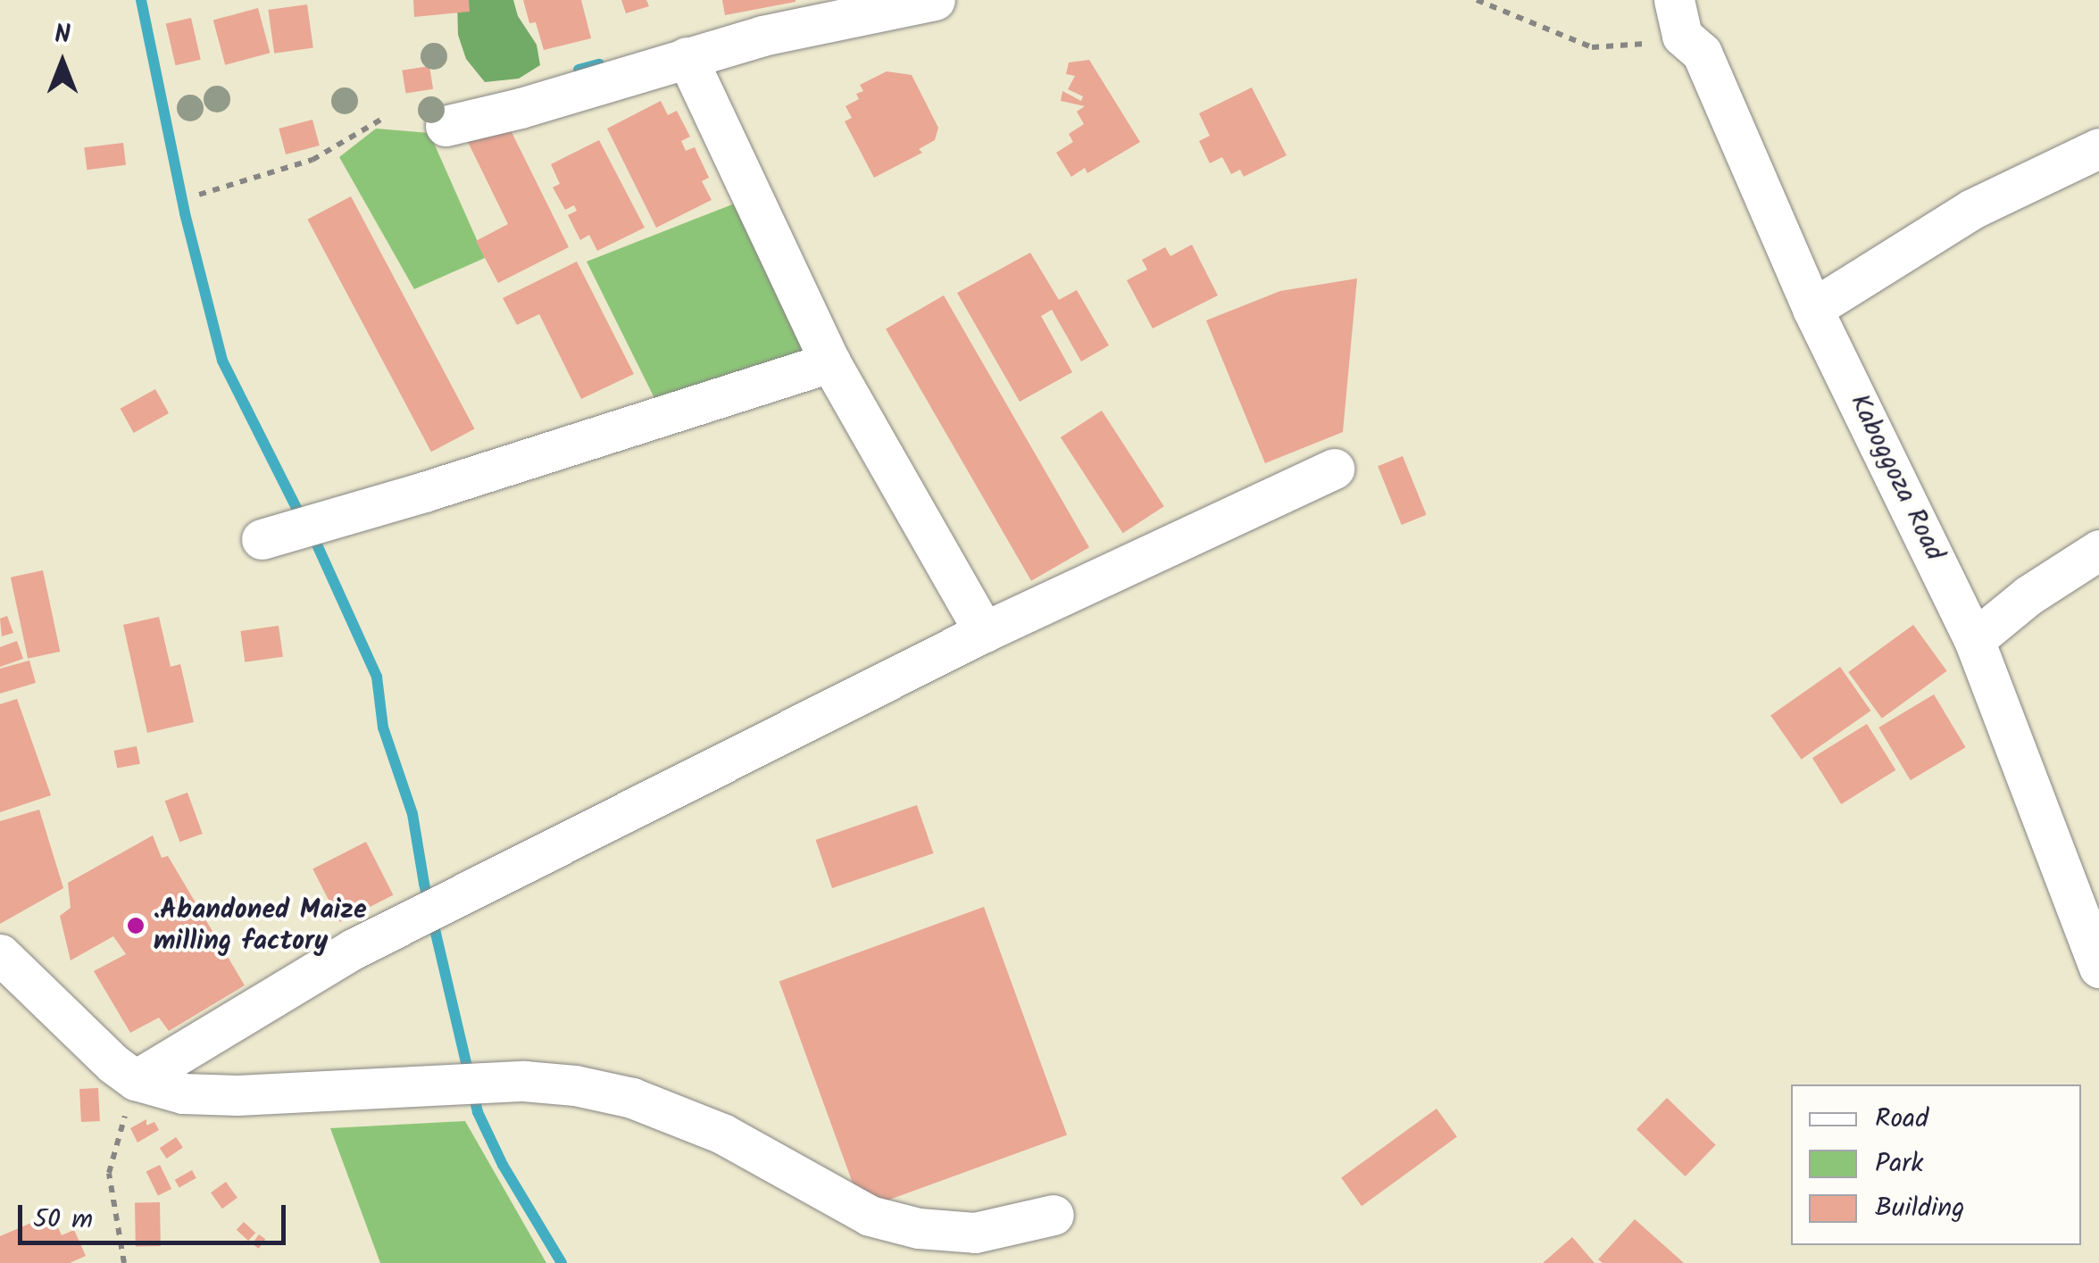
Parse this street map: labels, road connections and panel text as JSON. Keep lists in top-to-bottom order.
{
  "streets": {
    "street": ["Kaboggoza Road"]
  },
  "places": [".Abandoned Maize milling factory"],
  "legend": ["Road", "Park", "Building"],
  "scale_bar": "50 m",
  "north": "top"
}
